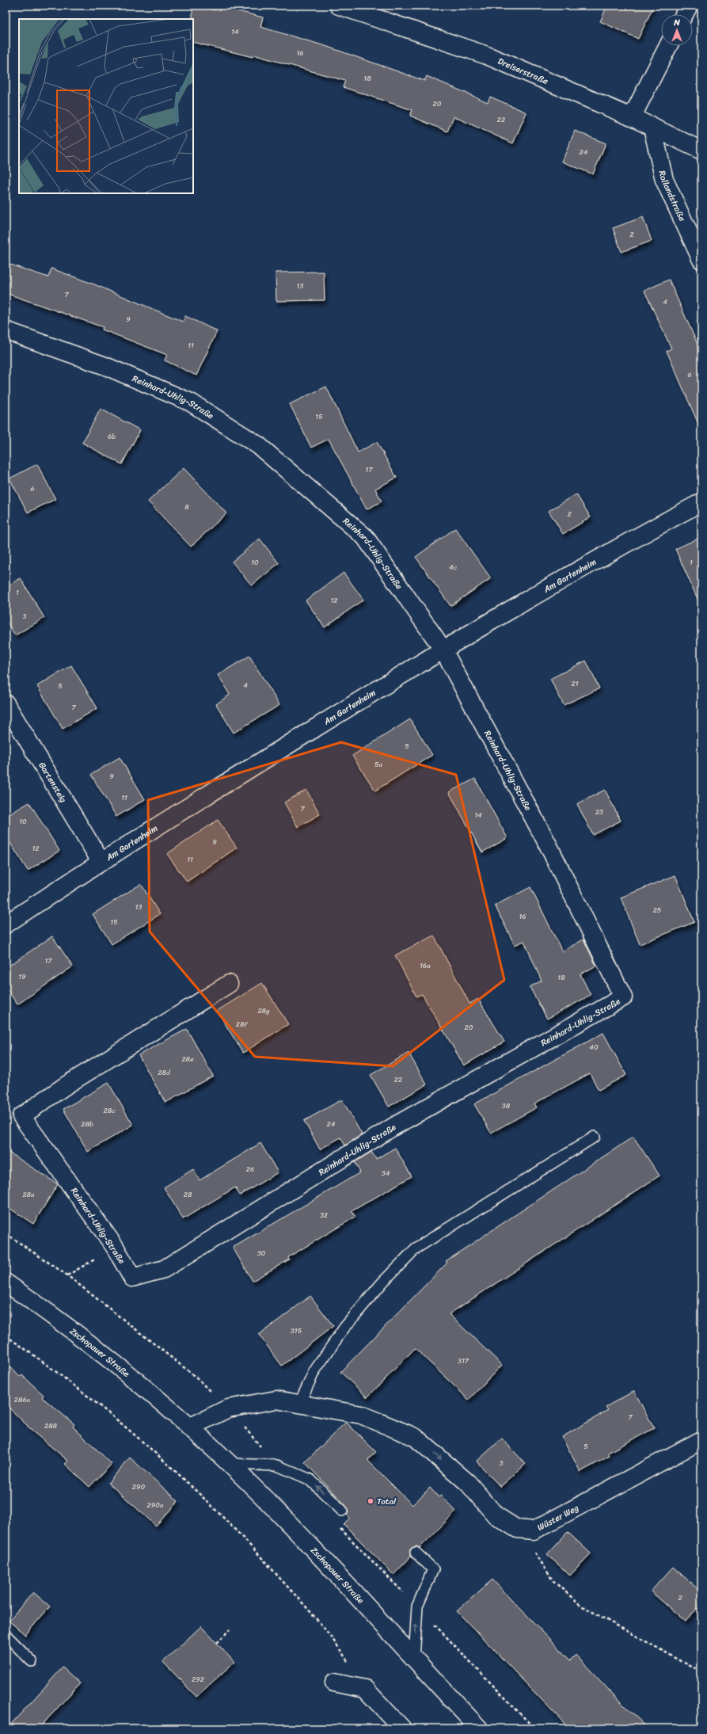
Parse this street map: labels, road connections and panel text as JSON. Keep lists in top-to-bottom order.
{
  "streets": {
    "street": [
      "Dreiserstraße",
      "Rollandstraße",
      "Reinhard-Uhlig-Straße",
      "Am Gartenheim",
      "Gartensteig",
      "Zschopauer Straße",
      "Wüster Weg"
    ]
  },
  "crossings": [
    ["Dreiserstraße", "Rollandstraße"],
    ["Reinhard-Uhlig-Straße", "Am Gartenheim"],
    ["Am Gartenheim", "Gartensteig"]
  ],
  "one_way": ["Wüster Weg"],
  "places": ["Total"],
  "house_numbers": [
    "14",
    "16",
    "18",
    "20",
    "22",
    "24",
    "2",
    "13",
    "7",
    "4",
    "9",
    "11",
    "6",
    "15",
    "6b",
    "17",
    "6",
    "8",
    "2",
    "10",
    "1",
    "4c",
    "1",
    "12",
    "3",
    "21",
    "4",
    "5",
    "7",
    "5",
    "5a",
    "9",
    "11",
    "7",
    "23",
    "14",
    "10",
    "9",
    "12",
    "11",
    "13",
    "25",
    "16",
    "15",
    "17",
    "16a",
    "19",
    "18",
    "28g",
    "28f",
    "20",
    "40",
    "28e",
    "28d",
    "22",
    "38",
    "28c",
    "28b",
    "24",
    "26",
    "34",
    "28a",
    "28",
    "32",
    "30",
    "315",
    "317",
    "286a",
    "7",
    "288",
    "5",
    "3",
    "290",
    "290a",
    "2",
    "292"
  ],
  "north": "top"
}
